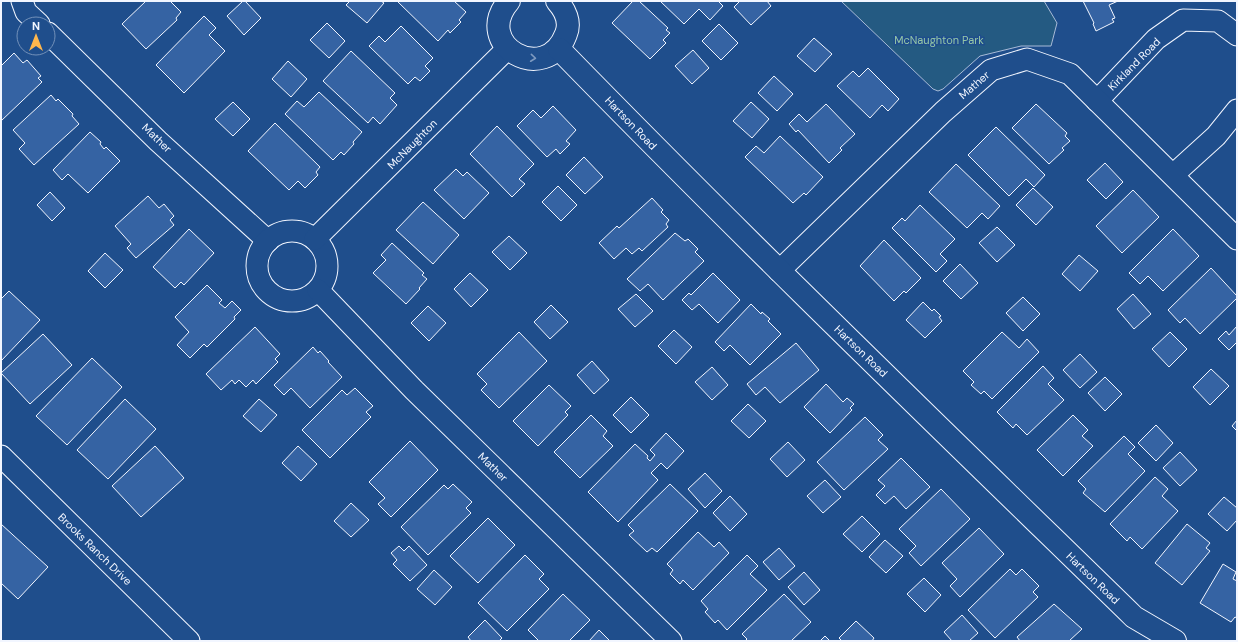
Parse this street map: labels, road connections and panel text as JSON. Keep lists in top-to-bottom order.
{
  "streets": {
    "street": [
      "Kirkland Road",
      "Mather",
      "Hartson Road",
      "McNaughton",
      "Brooks Ranch Drive"
    ]
  },
  "crossings": [
    ["Kirkland Road", "Mather"],
    ["Mather", "Hartson Road"],
    ["Mather", "McNaughton"]
  ],
  "parks": ["McNaughton Park"],
  "north": "top"
}
